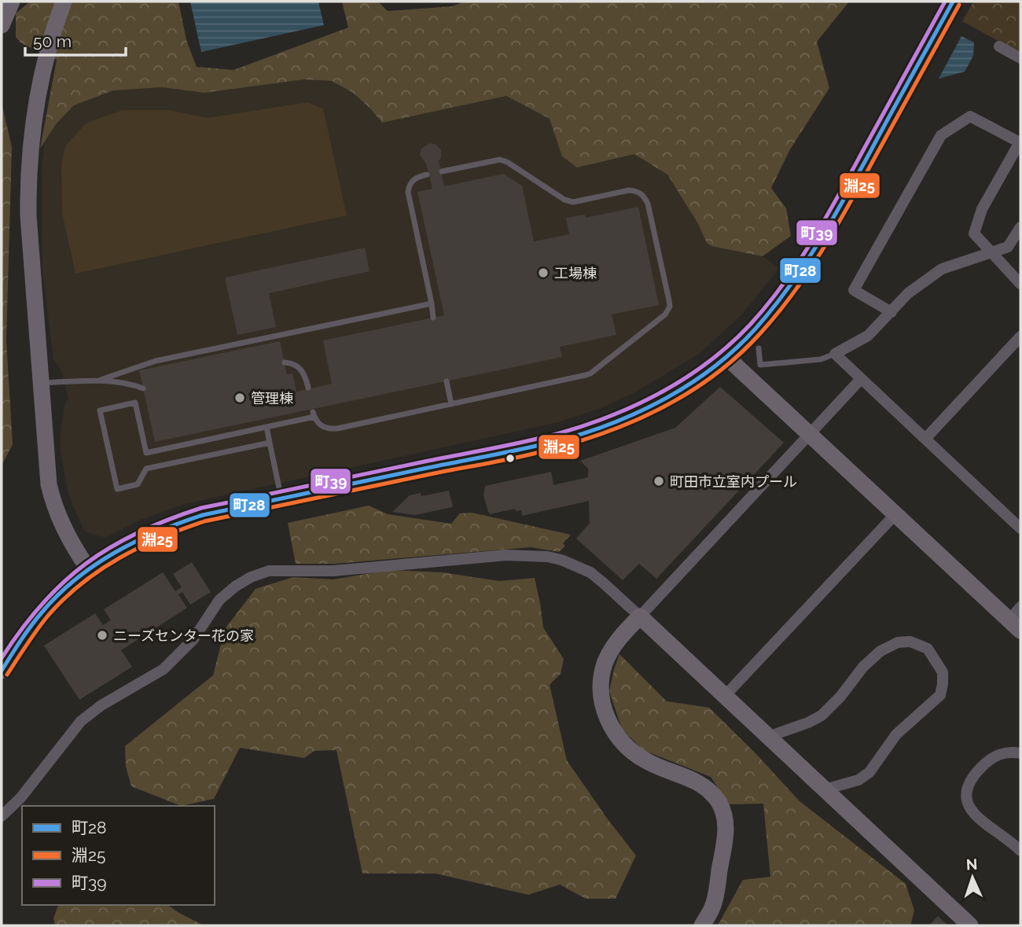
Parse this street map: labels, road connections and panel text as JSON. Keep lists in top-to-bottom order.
{
  "places": [
    "工場棟",
    "管理棟",
    "町田市立室内プール",
    "ニーズセンター花の家"
  ],
  "lines": ["transit line 町28", "transit line 町39", "transit line 淵25"],
  "legend": ["町28", "淵25", "町39"],
  "scale_bar": "50 m",
  "north": "top"
}
